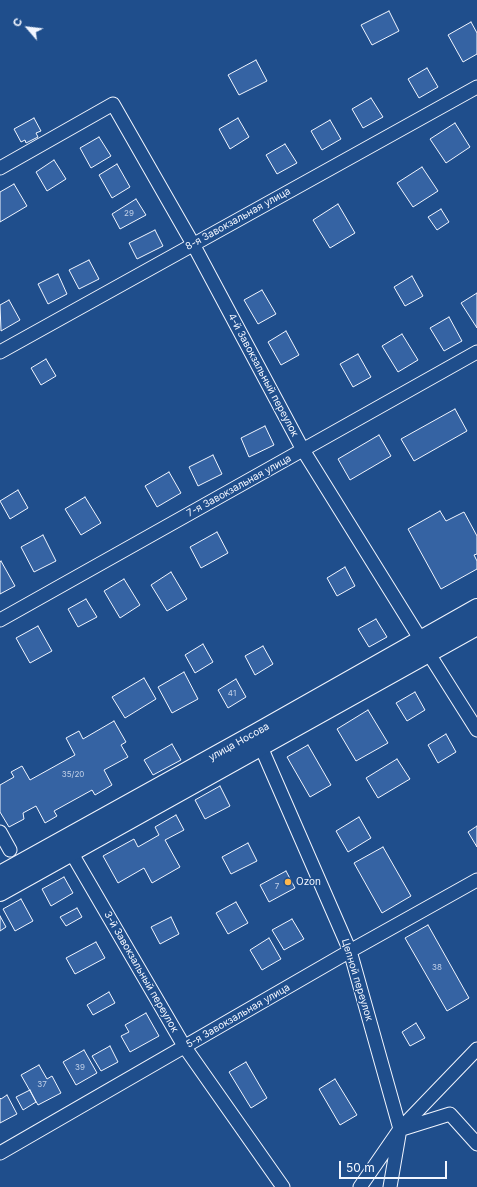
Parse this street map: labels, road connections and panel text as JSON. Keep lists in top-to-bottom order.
{
  "streets": {
    "main road": ["улица Носова"],
    "street": [
      "8-я Завокзальная улица",
      "4-й Завокзальный переулок",
      "7-я Завокзальная улица",
      "3-й Завокзальный переулок",
      "Цепной переулок",
      "5-я Завокзальная улица"
    ]
  },
  "crossings": [
    ["8-я Завокзальная улица", "4-й Завокзальный переулок"],
    ["4-й Завокзальный переулок", "7-я Завокзальная улица"],
    ["4-й Завокзальный переулок", "улица Носова"],
    ["улица Носова", "3-й Завокзальный переулок"],
    ["улица Носова", "Цепной переулок"],
    ["3-й Завокзальный переулок", "5-я Завокзальная улица"],
    ["Цепной переулок", "5-я Завокзальная улица"]
  ],
  "places": ["Ozon"],
  "house_numbers": [
    "29",
    "41",
    "35/20",
    "7",
    "38",
    "39",
    "37"
  ],
  "scale_bar": "50 m",
  "north": "top left"
}
